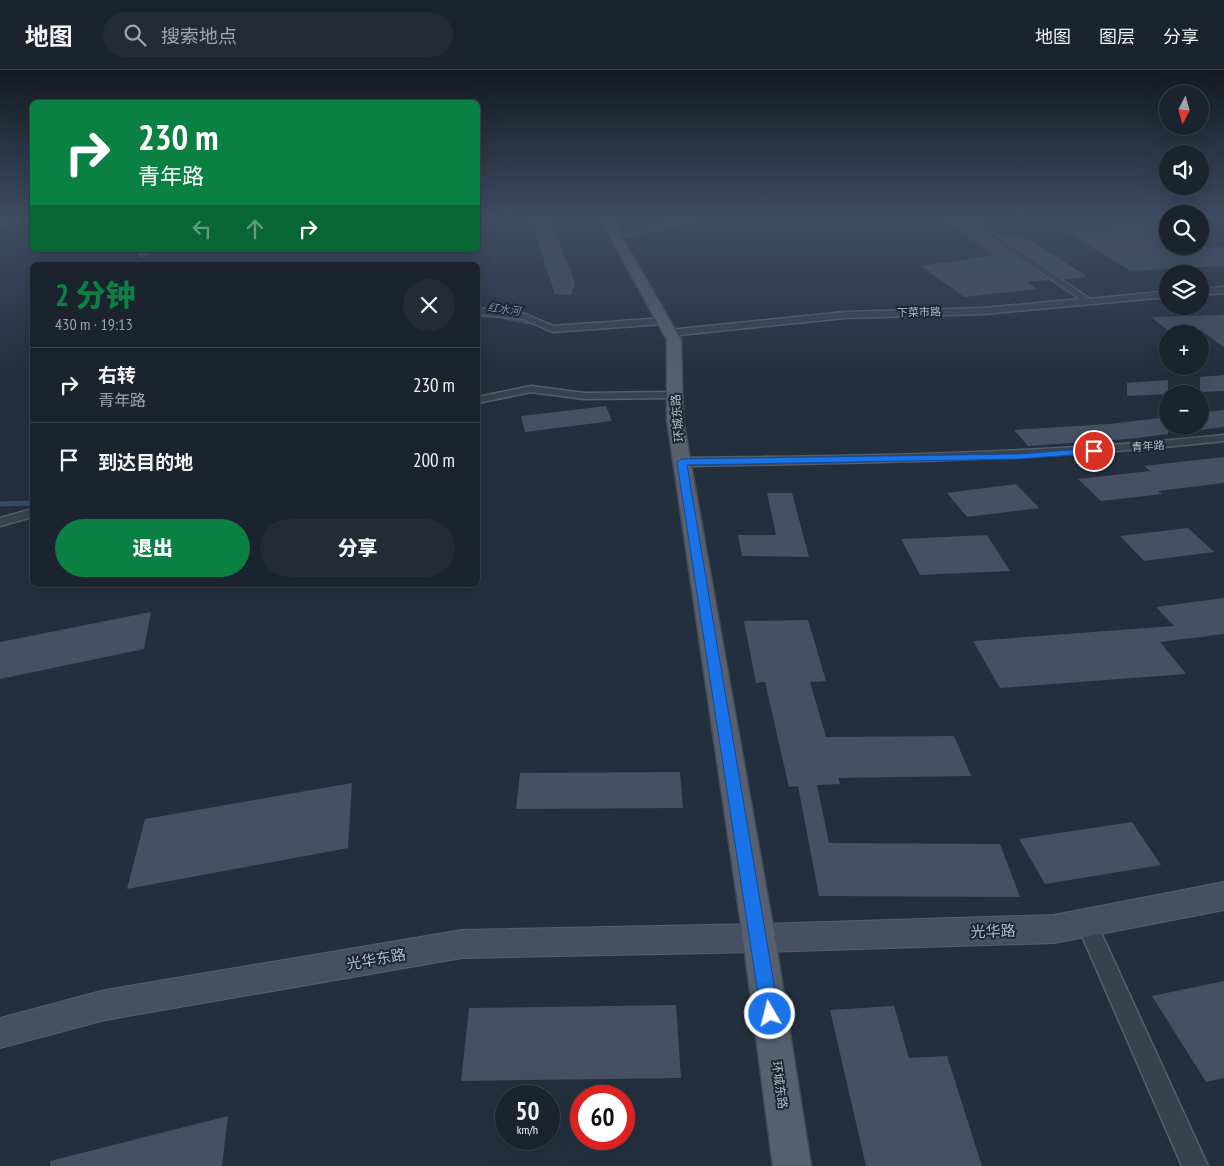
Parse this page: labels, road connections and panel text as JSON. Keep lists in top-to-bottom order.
{
  "streets": {
    "main road": ["环城东路", "光华路", "光华东路"],
    "street": ["下菜市路", "青年路"]
  },
  "crossings": [
    ["下菜市路", "环城东路"],
    ["环城东路", "青年路"],
    ["环城东路", "光华路"],
    ["环城东路", "光华东路"],
    ["光华路", "光华东路"]
  ],
  "water": ["红水河"],
  "north": "bottom",
  "page": {
    "header": "地图",
    "search": "搜索地点",
    "nav": ["地图", "图层", "分享"],
    "map_buttons": ["+", "−"],
    "turn": ["230 m", "青年路"],
    "heading": ["2 分钟", "430 m · 19:13"],
    "list": [
      {
        "name": "右转",
        "note": "青年路",
        "value": "230 m"
      },
      {
        "name": "到达目的地",
        "value": "200 m"
      }
    ],
    "buttons": ["退出", "分享"],
    "speed": "50 km/h",
    "limit": "60"
  }
}
